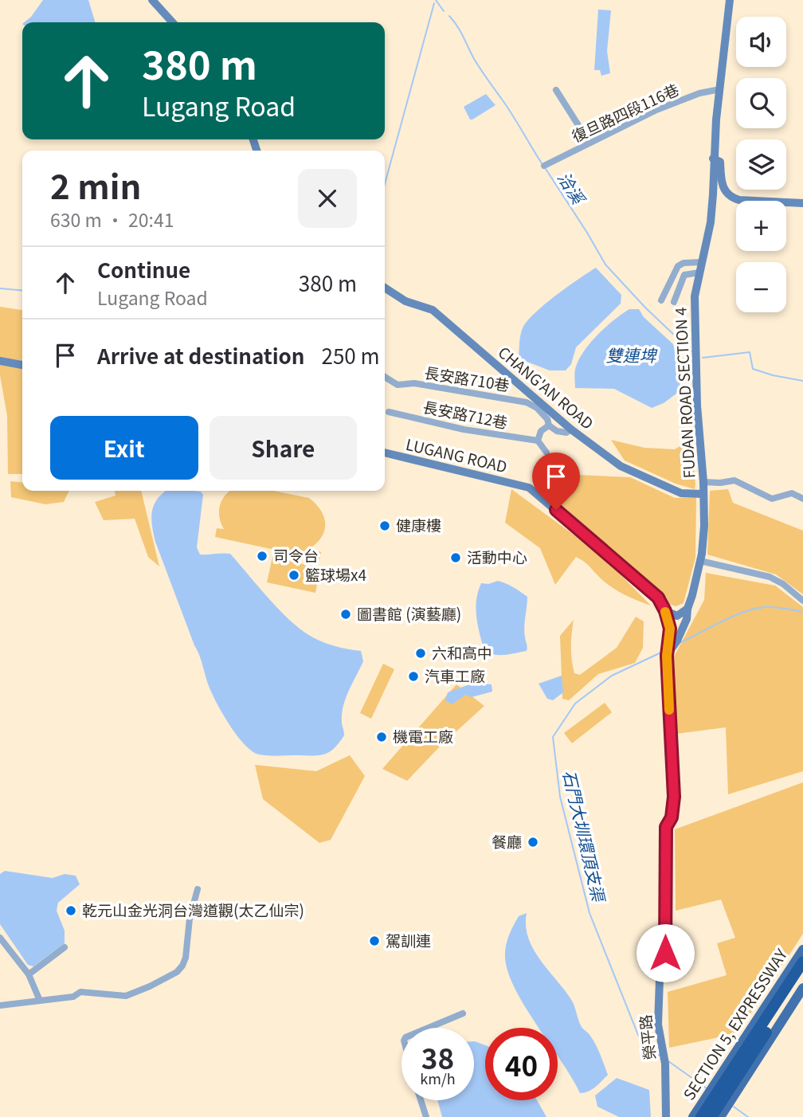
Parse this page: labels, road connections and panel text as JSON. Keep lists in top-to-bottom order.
{
  "streets": {
    "main road": ["SECTION 5, EXPRESSWAY"],
    "street": [
      "復旦路四段116巷",
      "長安路710巷",
      "CHANG'AN ROAD",
      "FUDAN ROAD SECTION 4",
      "長安路712巷",
      "LUGANG ROAD",
      "榮平路"
    ]
  },
  "crossings": [
    ["復旦路四段116巷", "FUDAN ROAD SECTION 4"],
    ["CHANG'AN ROAD", "FUDAN ROAD SECTION 4"],
    ["FUDAN ROAD SECTION 4", "榮平路"]
  ],
  "water": ["洽溪", "雙連埤", "石門大圳環頂支渠"],
  "places": [
    "健康樓",
    "司令台",
    "活動中心",
    "籃球場x4",
    "圖書館 (演藝廳)",
    "六和高中",
    "汽車工廠",
    "機電工廠",
    "餐廳",
    "乾元山金光洞台灣道觀(太乙仙宗)",
    "駕訓連"
  ],
  "page": {
    "map_buttons": ["+", "−"],
    "turn": ["380 m", "Lugang Road"],
    "heading": ["2 min", "630 m · 20:41"],
    "list": [
      {
        "name": "Continue",
        "note": "Lugang Road",
        "value": "380 m"
      },
      {
        "name": "Arrive at destination",
        "value": "250 m"
      }
    ],
    "buttons": ["Exit", "Share"],
    "speed": "38 km/h",
    "limit": "40"
  }
}
